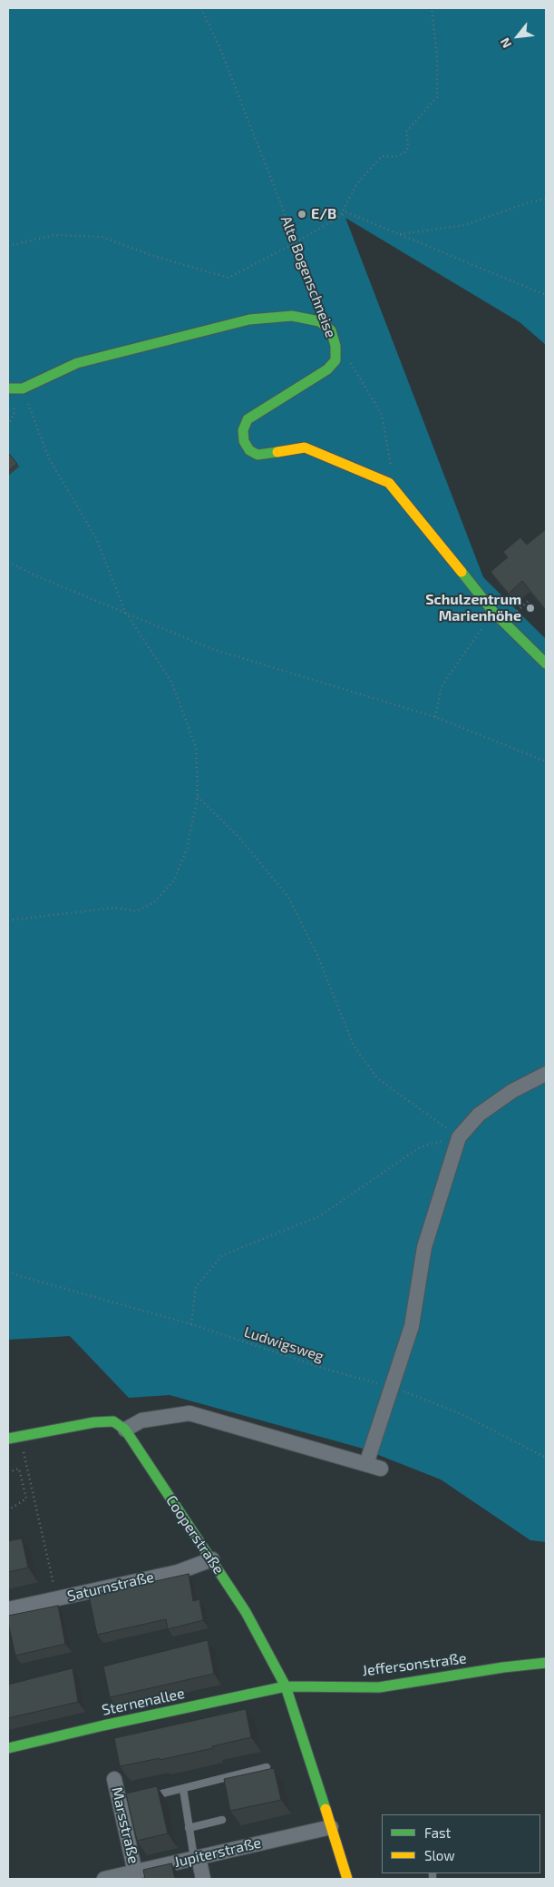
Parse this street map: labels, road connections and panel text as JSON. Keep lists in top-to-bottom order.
{
  "streets": {
    "street": [
      "Alte Bogenschneise",
      "Cooperstraße",
      "Saturnstraße",
      "Jeffersonstraße",
      "Sternenallee",
      "Marsstraße",
      "Jupiterstraße"
    ],
    "path": ["Ludwigsweg"]
  },
  "crossings": [
    ["Cooperstraße", "Saturnstraße"],
    ["Cooperstraße", "Jeffersonstraße"],
    ["Cooperstraße", "Sternenallee"],
    ["Cooperstraße", "Jupiterstraße"],
    ["Jeffersonstraße", "Sternenallee"],
    ["Marsstraße", "Jupiterstraße"]
  ],
  "places": ["E/B", "Schulzentrum Marienhöhe"],
  "legend": ["Fast", "Slow"],
  "north": "bottom left"
}
